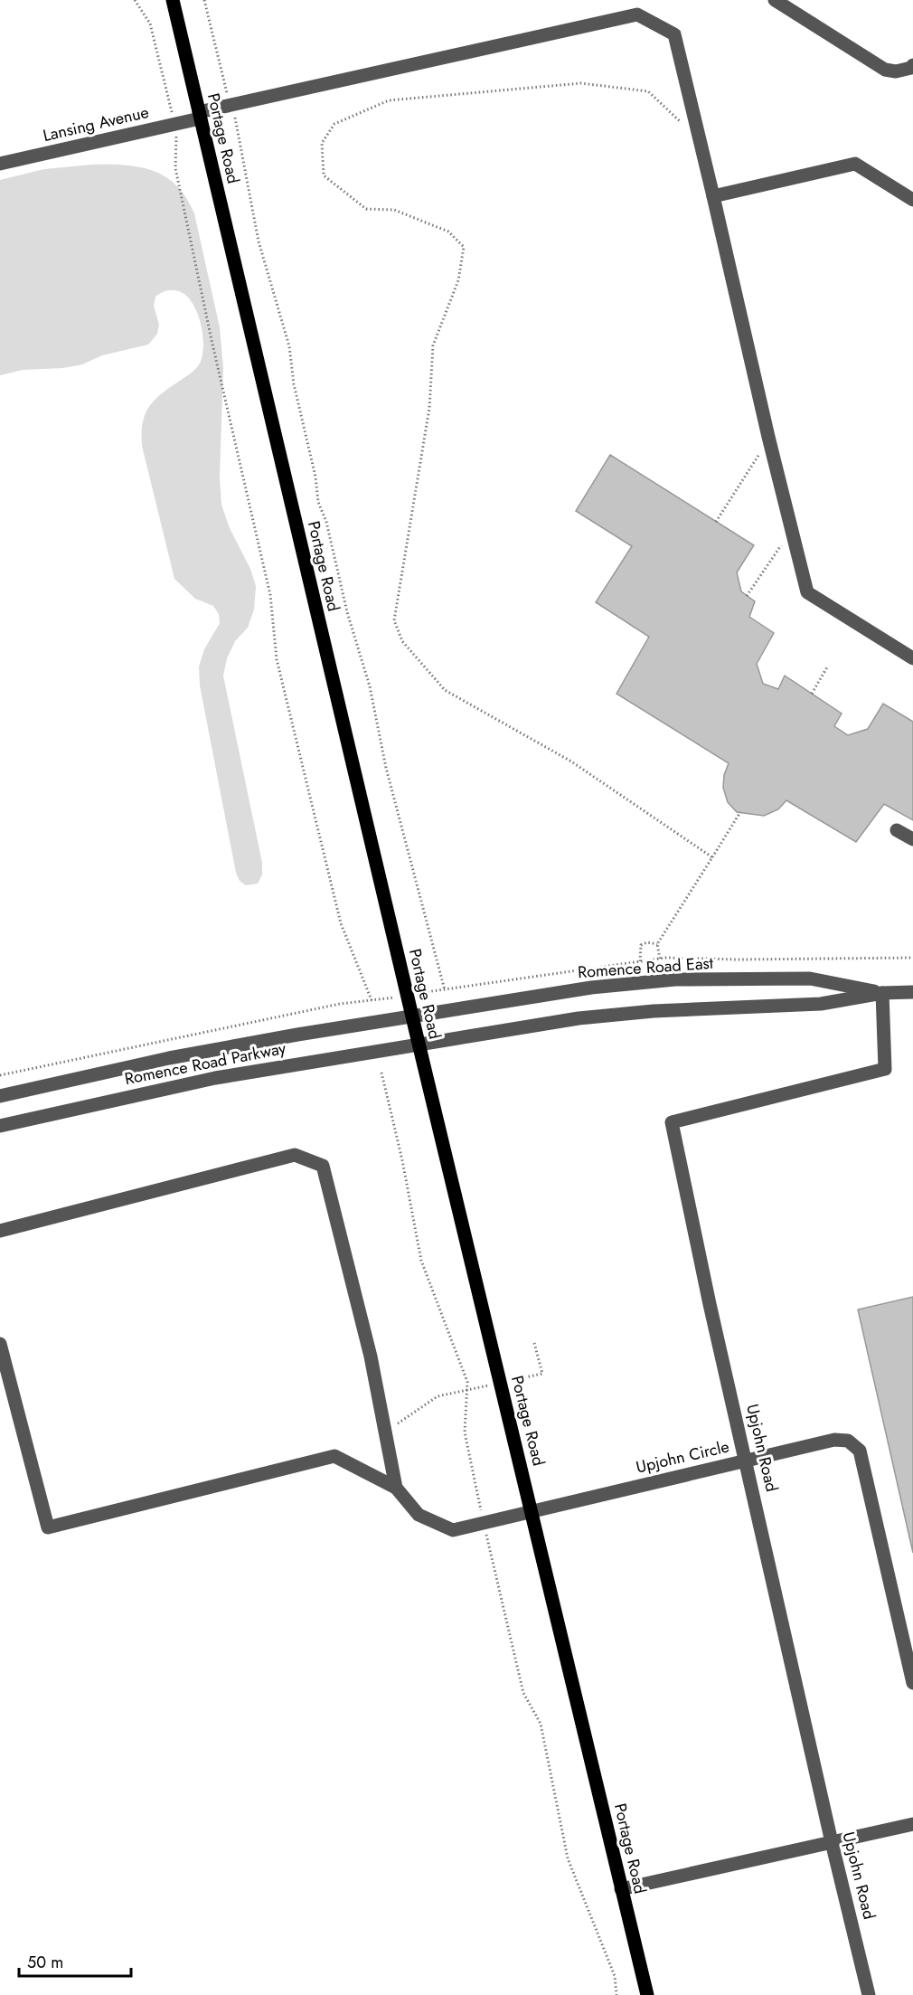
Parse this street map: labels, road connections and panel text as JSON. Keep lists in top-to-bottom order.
{
  "streets": {
    "main road": ["Portage Road"],
    "street": [
      "Lansing Avenue",
      "Romence Road East",
      "Romence Road Parkway",
      "Upjohn Road",
      "Upjohn Circle"
    ]
  },
  "crossings": [
    ["Lansing Avenue", "Portage Road"],
    ["Portage Road", "Romence Road East"],
    ["Portage Road", "Romence Road Parkway"],
    ["Portage Road", "Upjohn Circle"],
    ["Romence Road East", "Romence Road Parkway"],
    ["Romence Road East", "Upjohn Road"],
    ["Upjohn Road", "Upjohn Circle"]
  ],
  "scale_bar": "50 m"
}
